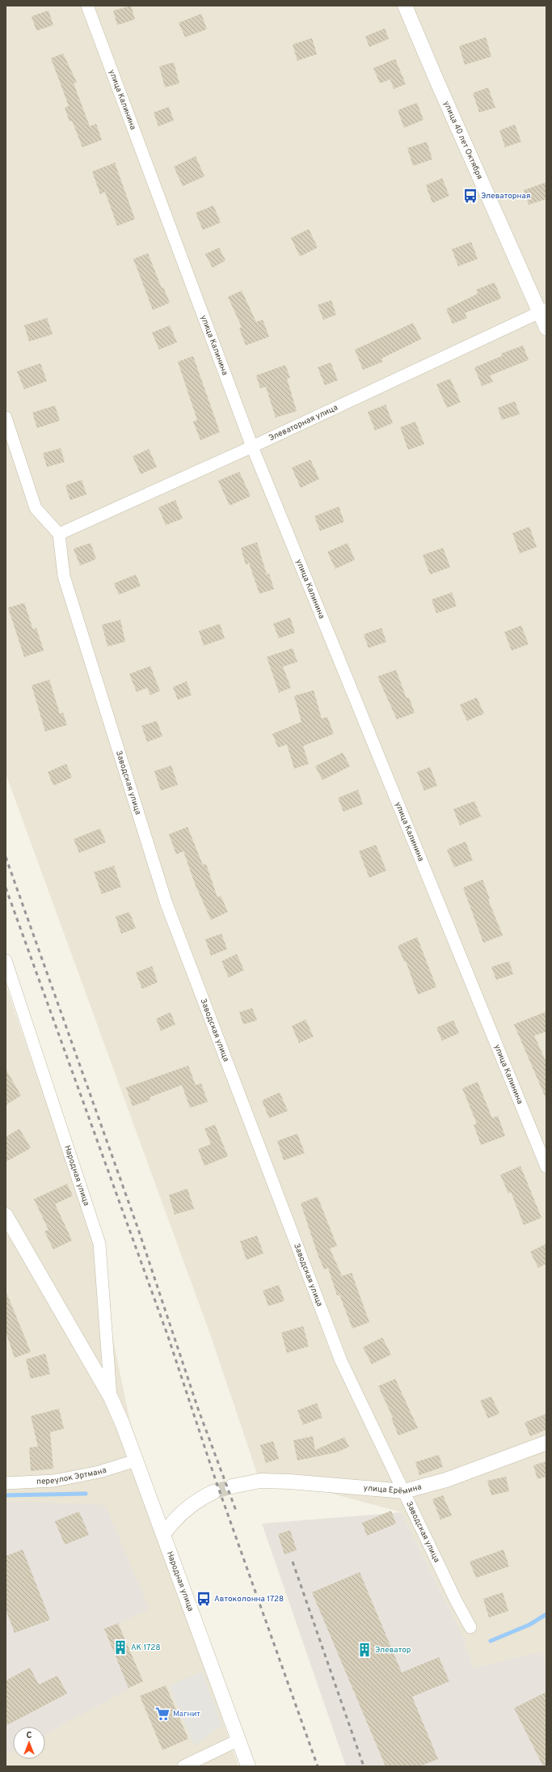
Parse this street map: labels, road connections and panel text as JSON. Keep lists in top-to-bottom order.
{
  "streets": {
    "street": [
      "улица Калинина",
      "улица 40 лет Октября",
      "Элеваторная улица",
      "Заводская улица",
      "Народная улица",
      "переулок Эртмана",
      "улица Ерёмина"
    ]
  },
  "crossings": [
    ["улица Калинина", "Элеваторная улица"],
    ["улица 40 лет Октября", "Элеваторная улица"],
    ["Элеваторная улица", "Заводская улица"],
    ["Заводская улица", "улица Ерёмина"],
    ["Народная улица", "переулок Эртмана"]
  ],
  "places": {
    "bus stop": ["Элеваторная", "Автоколонна 1728"],
    "building": ["АК 1728", "Элеватор"],
    "supermarket": ["Магнит"]
  },
  "north": "top"
}
